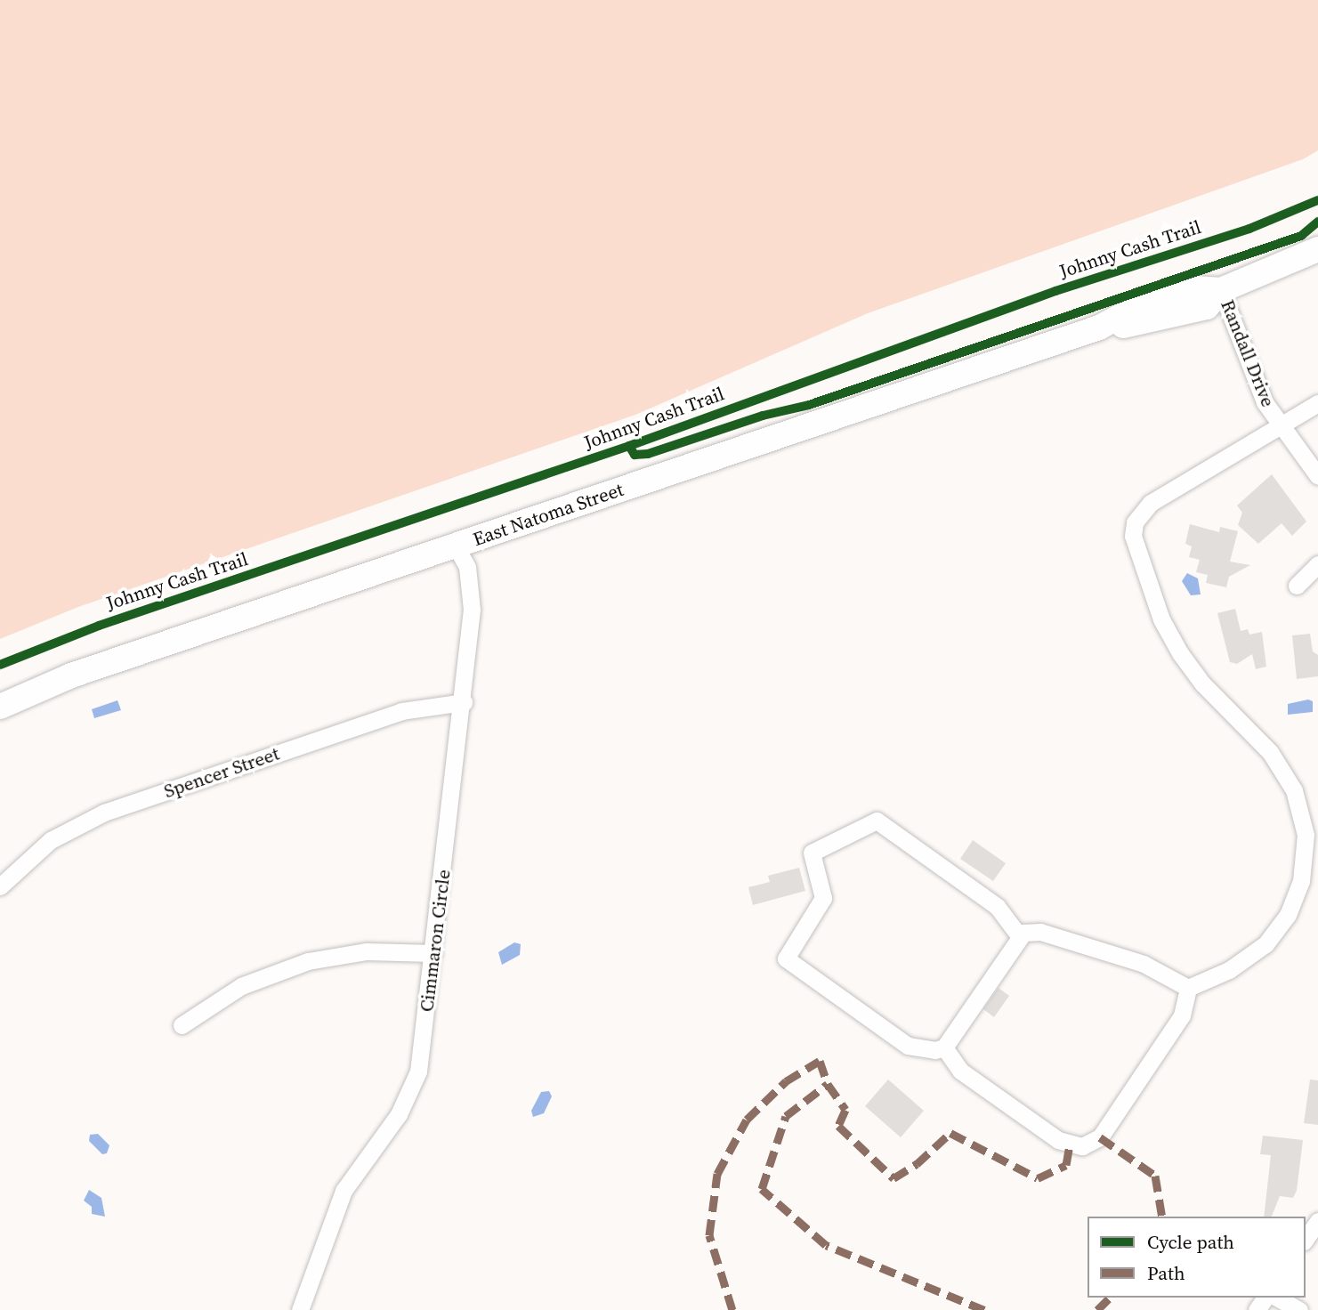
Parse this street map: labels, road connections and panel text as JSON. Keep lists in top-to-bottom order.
{
  "streets": {
    "main road": ["East Natoma Street"],
    "street": ["Randall Drive", "Spencer Street", "Cimmaron Circle"],
    "cycle path": ["Johnny Cash Trail"]
  },
  "crossings": [
    ["Randall Drive", "East Natoma Street"],
    ["East Natoma Street", "Cimmaron Circle"],
    ["Spencer Street", "Cimmaron Circle"]
  ],
  "legend": ["Cycle path", "Path"]
}
